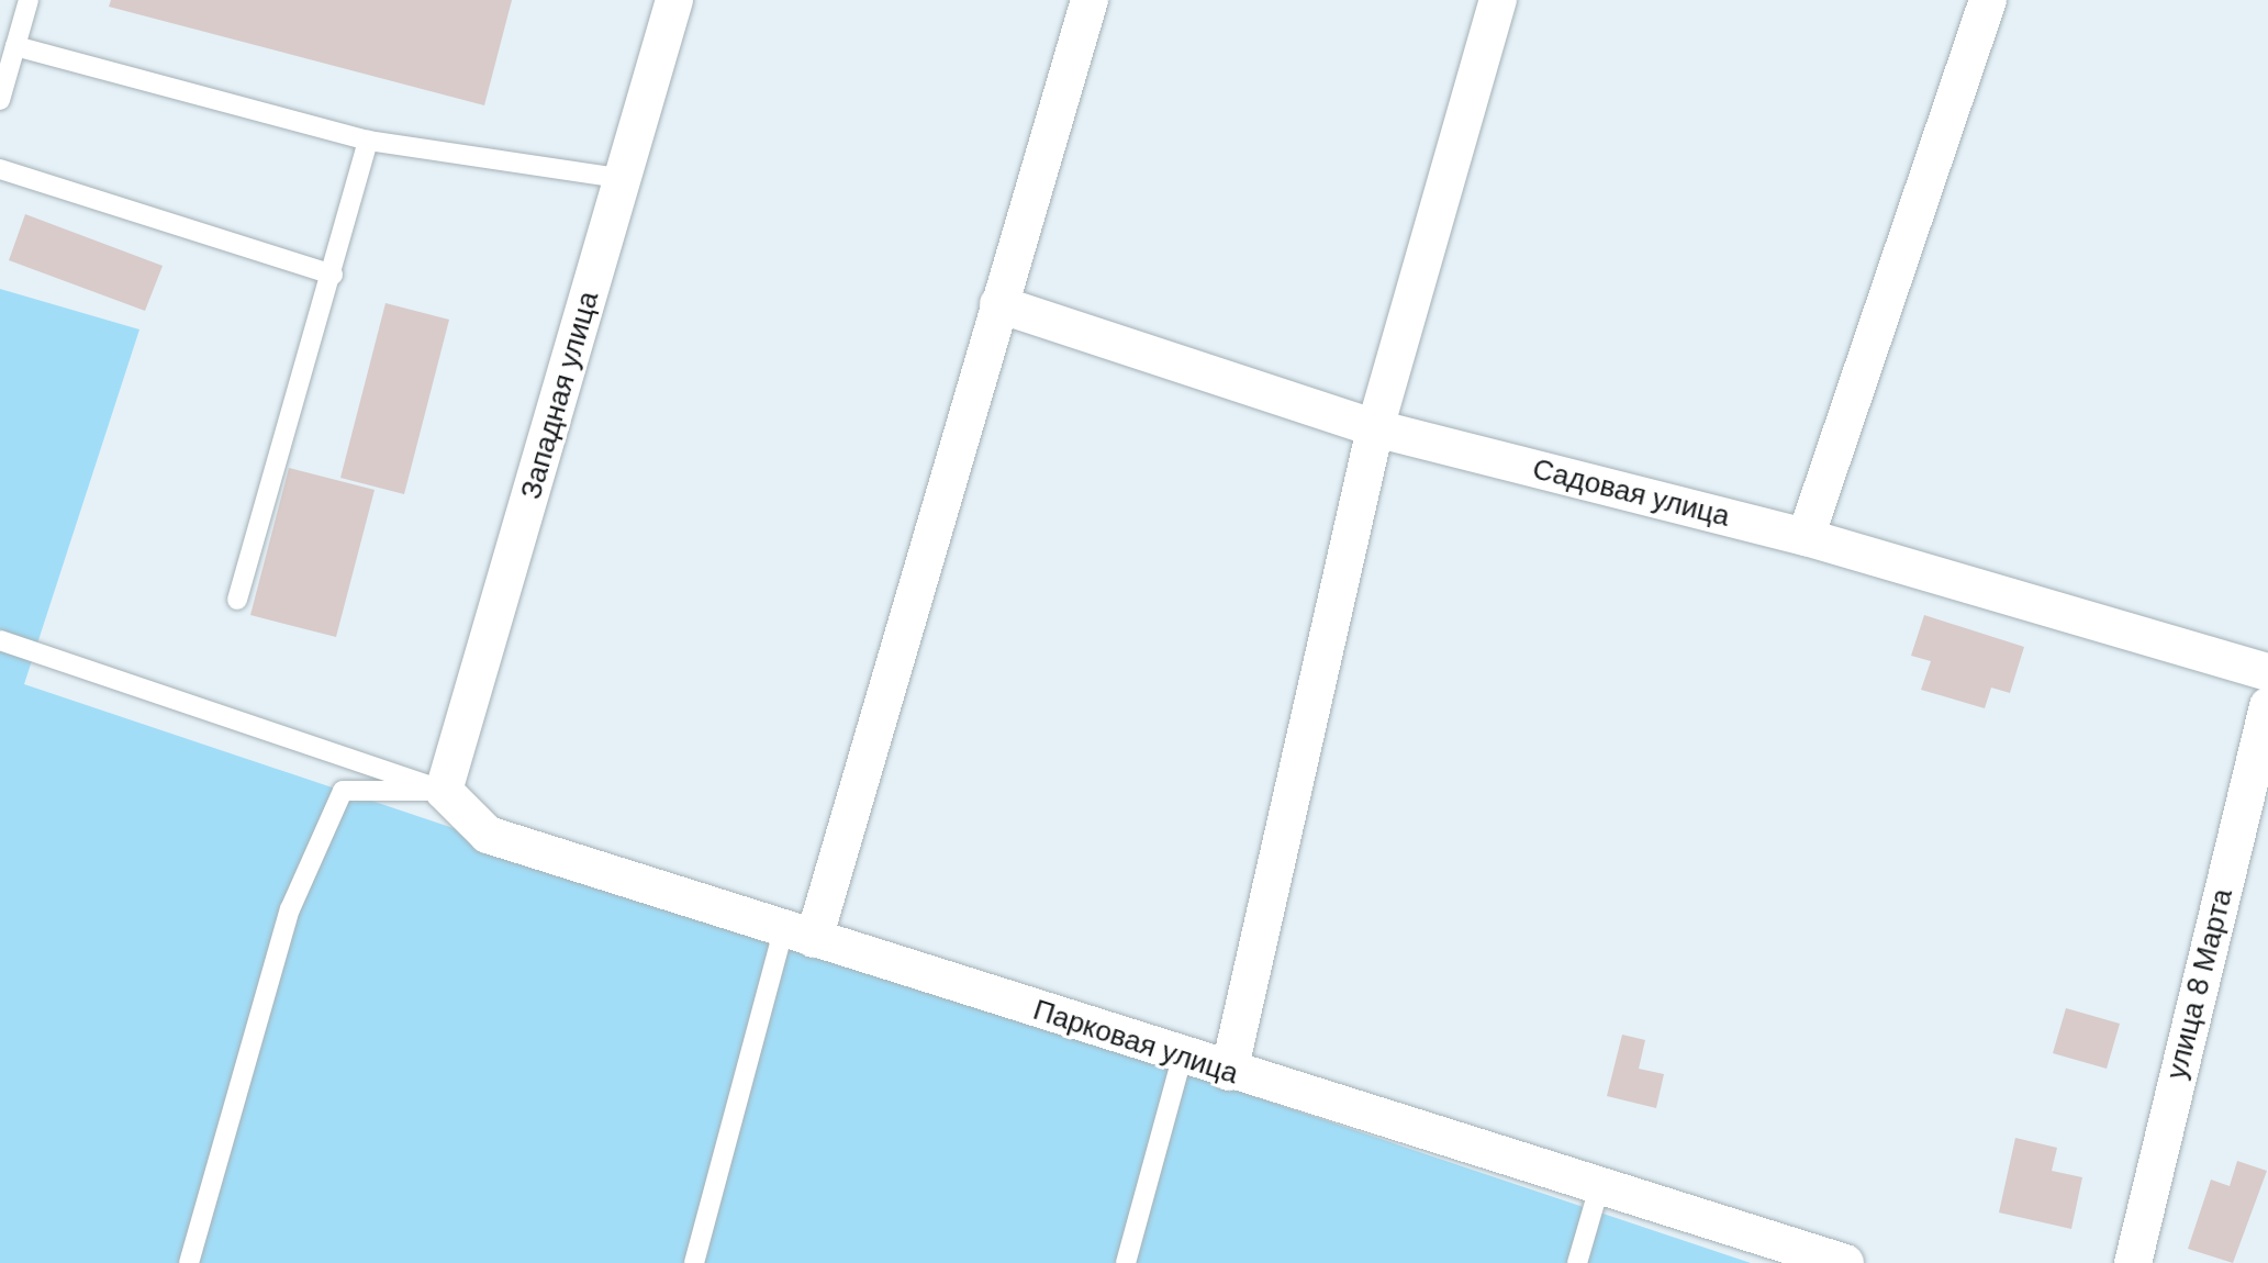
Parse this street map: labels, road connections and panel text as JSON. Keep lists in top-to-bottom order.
{
  "streets": {
    "street": [
      "Западная улица",
      "Садовая улица",
      "улица 8 Марта",
      "Парковая улица"
    ]
  },
  "crossings": [
    ["Западная улица", "Парковая улица"]
  ]
}
